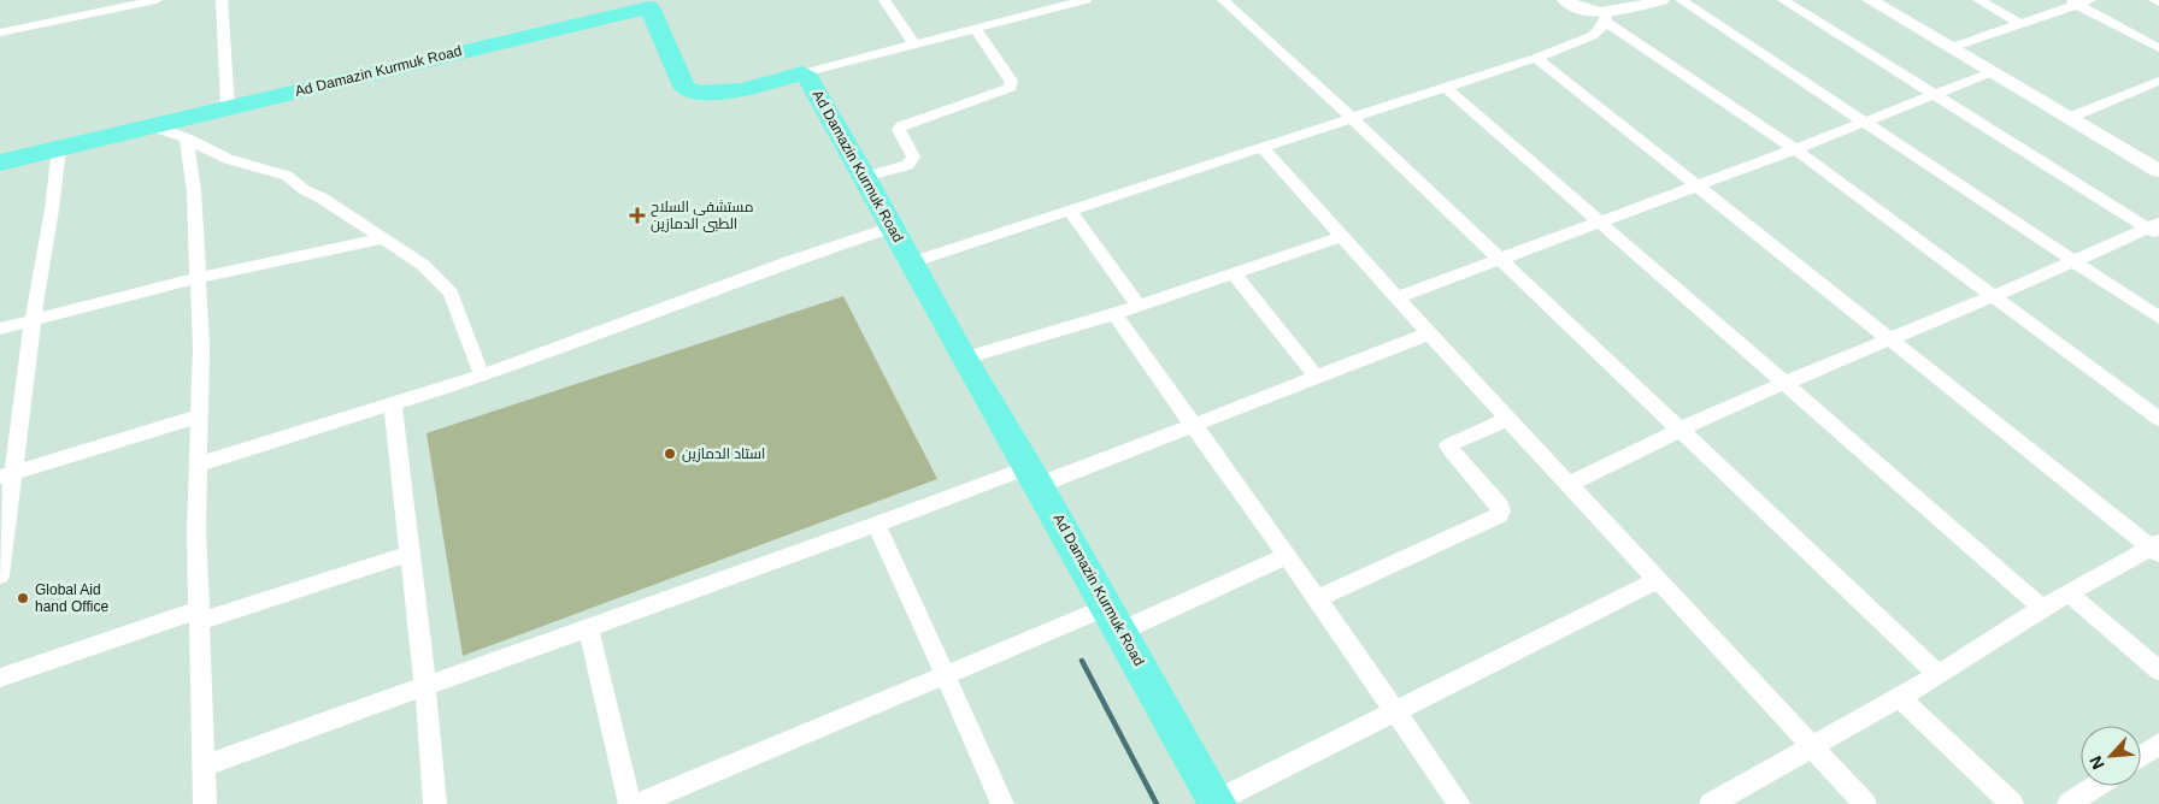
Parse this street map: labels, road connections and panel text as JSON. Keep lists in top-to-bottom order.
{
  "streets": {
    "highway": ["Ad Damazin Kurmuk Road"]
  },
  "places": {
    "health": ["مستشفى السلاح الطبى الدمازين"],
    "other": ["استاد الدمازين", "Global Aid hand Office"]
  },
  "north": "bottom left"
}
